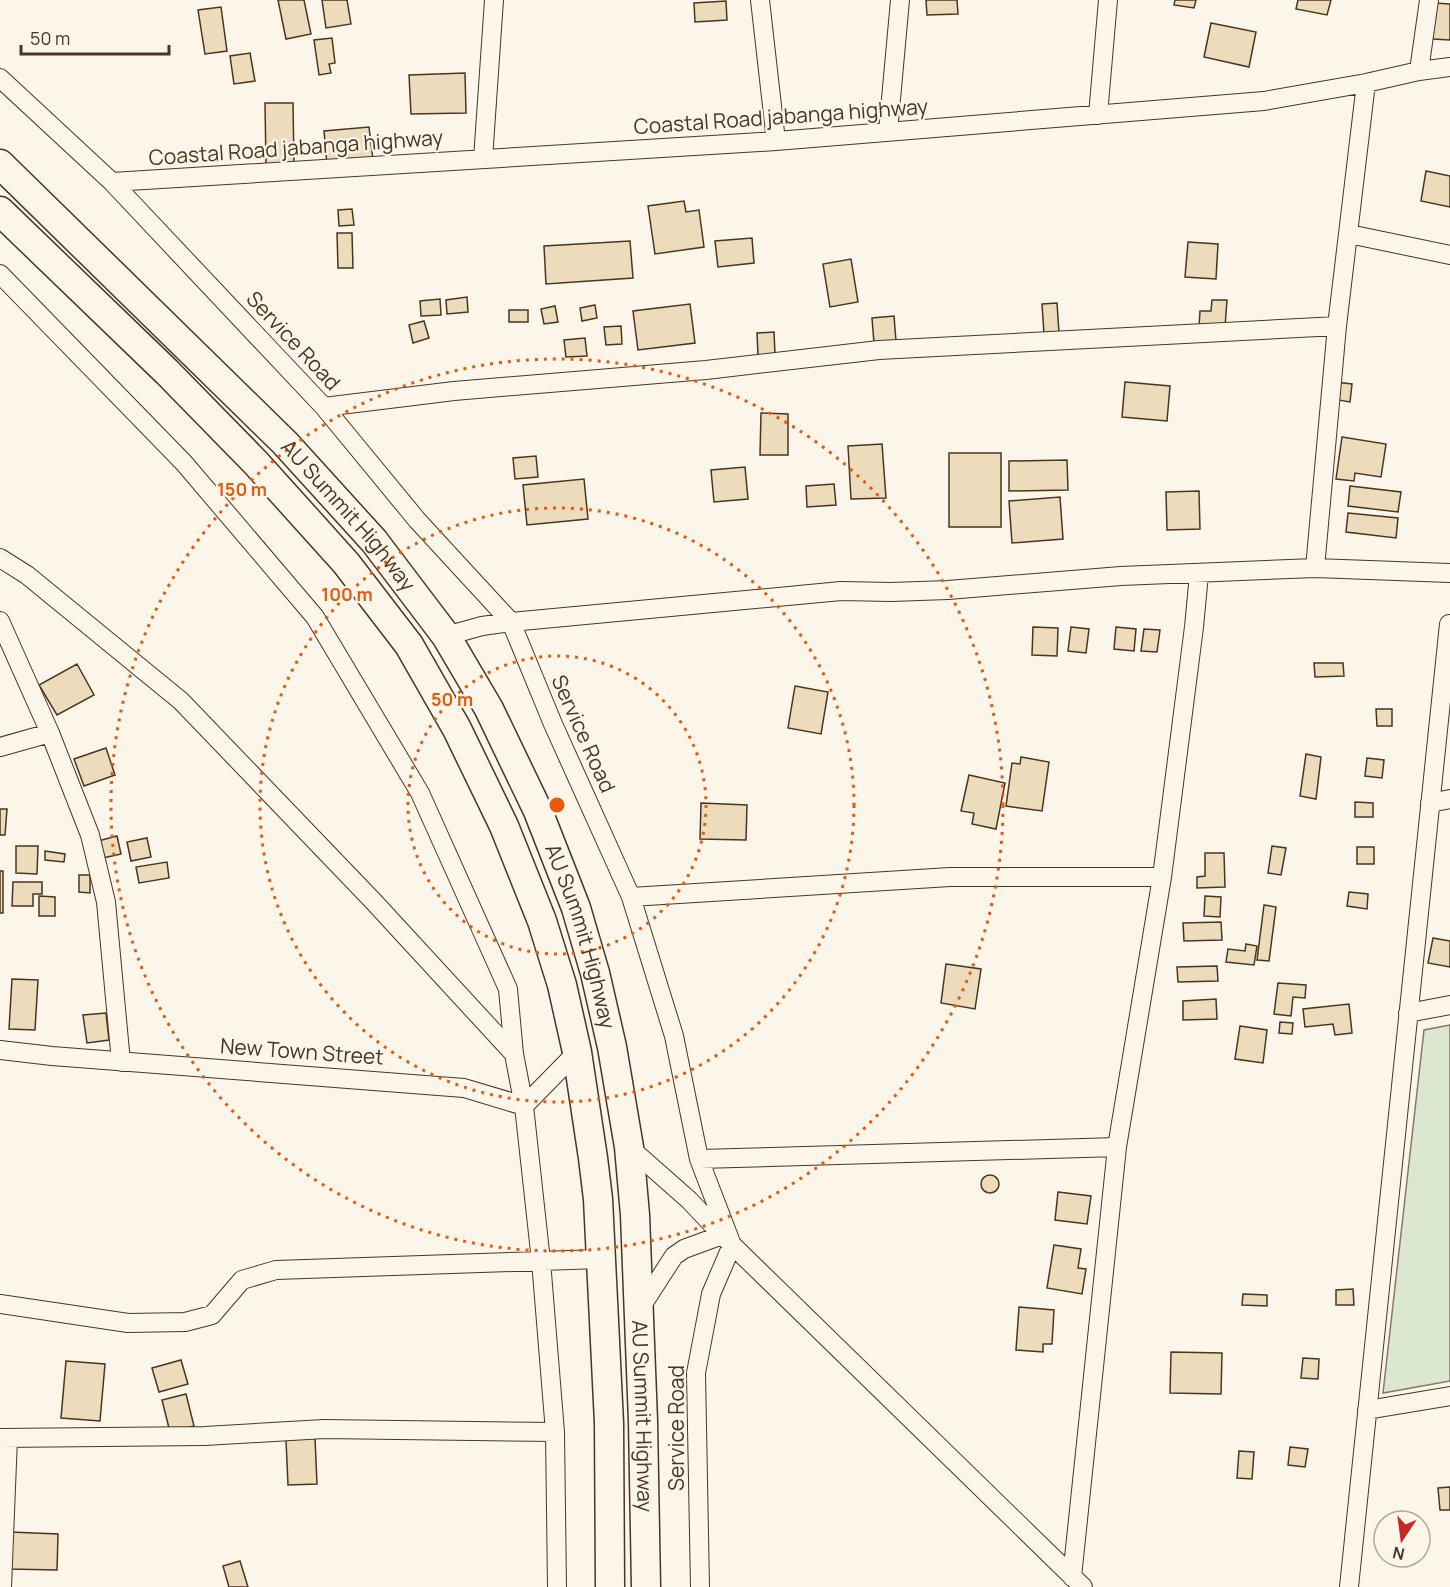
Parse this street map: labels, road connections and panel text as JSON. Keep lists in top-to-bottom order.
{
  "streets": {
    "main road": ["AU Summit Highway"],
    "street": ["Coastal Road jabanga highway", "Service Road", "New Town Street"]
  },
  "crossings": [
    ["Coastal Road jabanga highway", "Service Road"]
  ],
  "scale_bar": "50 m",
  "north": "bottom",
  "rings": ["150 m", "100 m", "50 m"]
}
